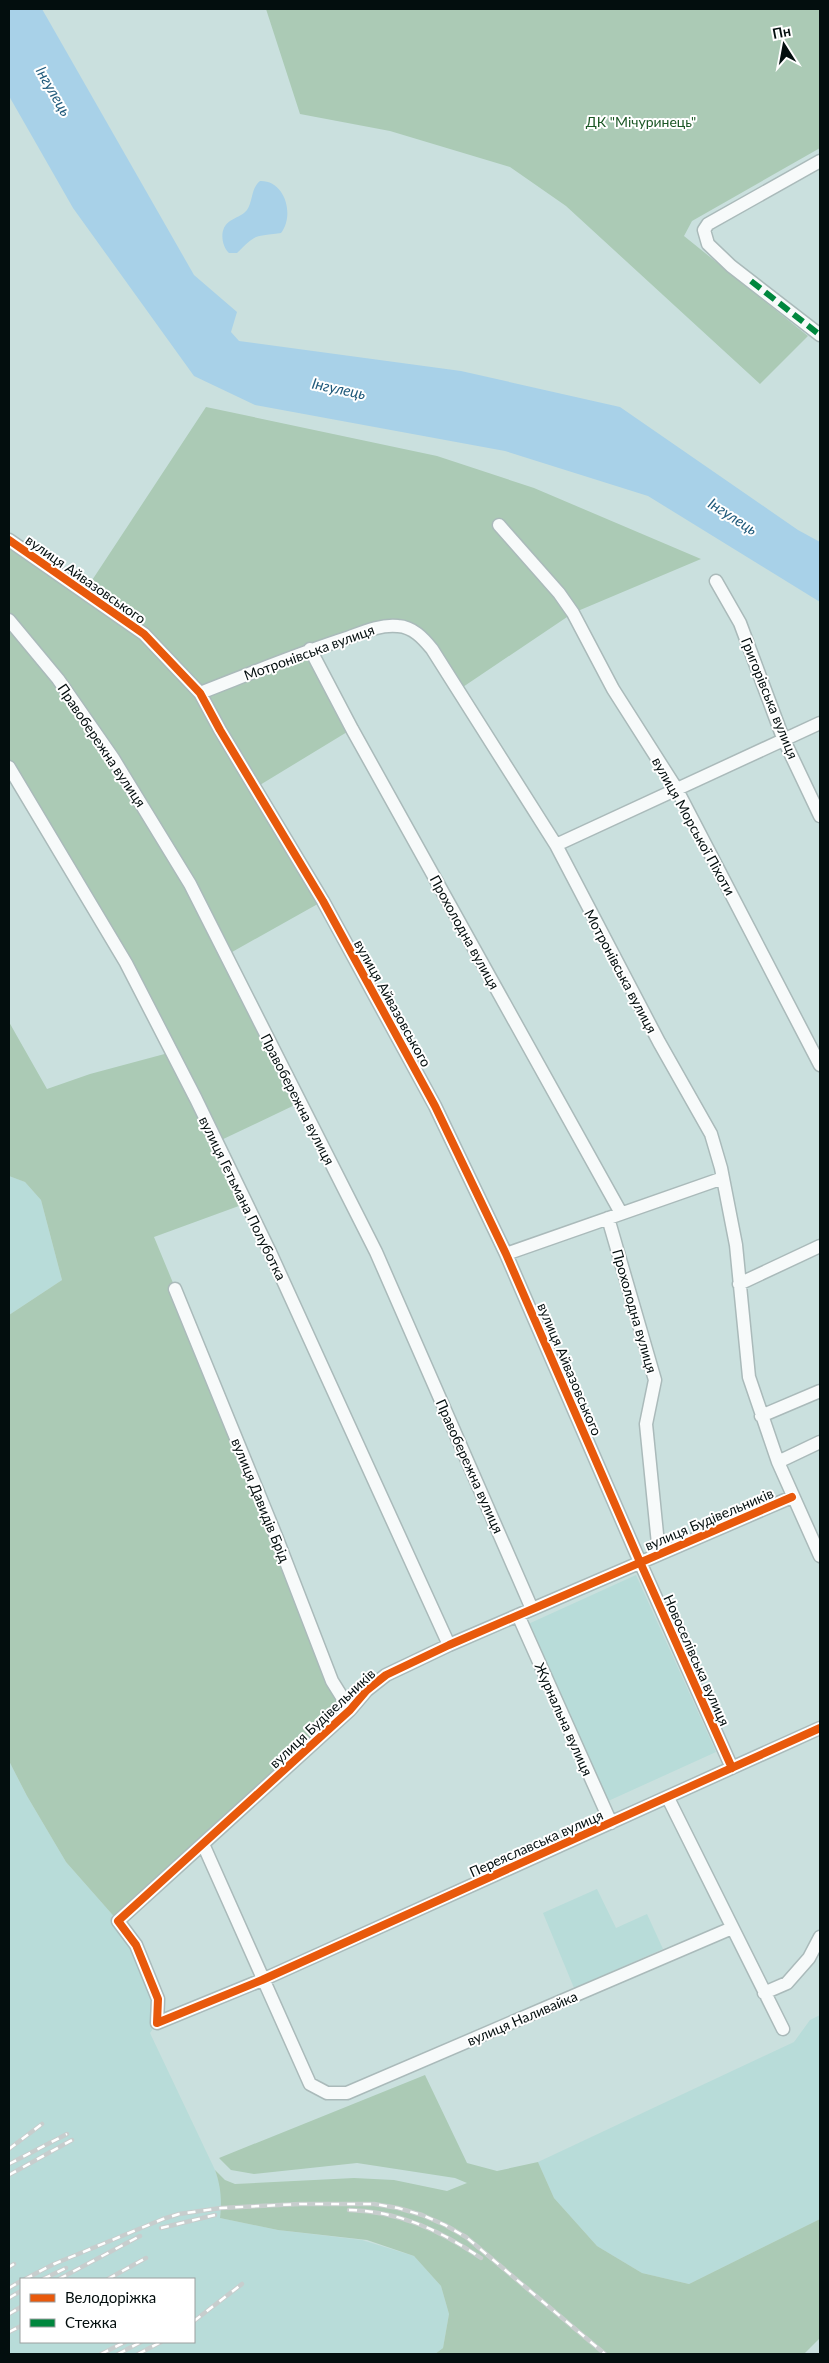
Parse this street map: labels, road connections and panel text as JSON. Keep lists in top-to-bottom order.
{
  "streets": {
    "street": [
      "вулиця Айвазовського",
      "Мотронівська вулиця",
      "Григорівська вулиця",
      "Правобережна вулиця",
      "вулиця Морської Піхоти",
      "Прохолодна вулиця",
      "вулиця Гетьмана Полуботка",
      "вулиця Давидів Брід",
      "вулиця Будівельників",
      "Новоселівська вулиця",
      "Журнальна вулиця",
      "Переяславська вулиця",
      "вулиця Наливайка"
    ]
  },
  "crossings": [
    ["вулиця Айвазовського", "Мотронівська вулиця"],
    ["вулиця Айвазовського", "вулиця Будівельників"],
    ["вулиця Айвазовського", "Новоселівська вулиця"],
    ["Мотронівська вулиця", "Прохолодна вулиця"],
    ["Мотронівська вулиця", "вулиця Будівельників"],
    ["Правобережна вулиця", "вулиця Будівельників"],
    ["Прохолодна вулиця", "вулиця Будівельників"],
    ["вулиця Гетьмана Полуботка", "вулиця Будівельників"],
    ["вулиця Давидів Брід", "вулиця Будівельників"],
    ["вулиця Будівельників", "Новоселівська вулиця"],
    ["вулиця Будівельників", "Журнальна вулиця"],
    ["вулиця Будівельників", "Переяславська вулиця"],
    ["Новоселівська вулиця", "Переяславська вулиця"],
    ["Журнальна вулиця", "Переяславська вулиця"],
    ["Переяславська вулиця", "вулиця Наливайка"]
  ],
  "water": ["Інгулець"],
  "parks": ["ДК \"Мічуринець\""],
  "legend": ["Велодоріжка", "Стежка"],
  "north": "top"
}
